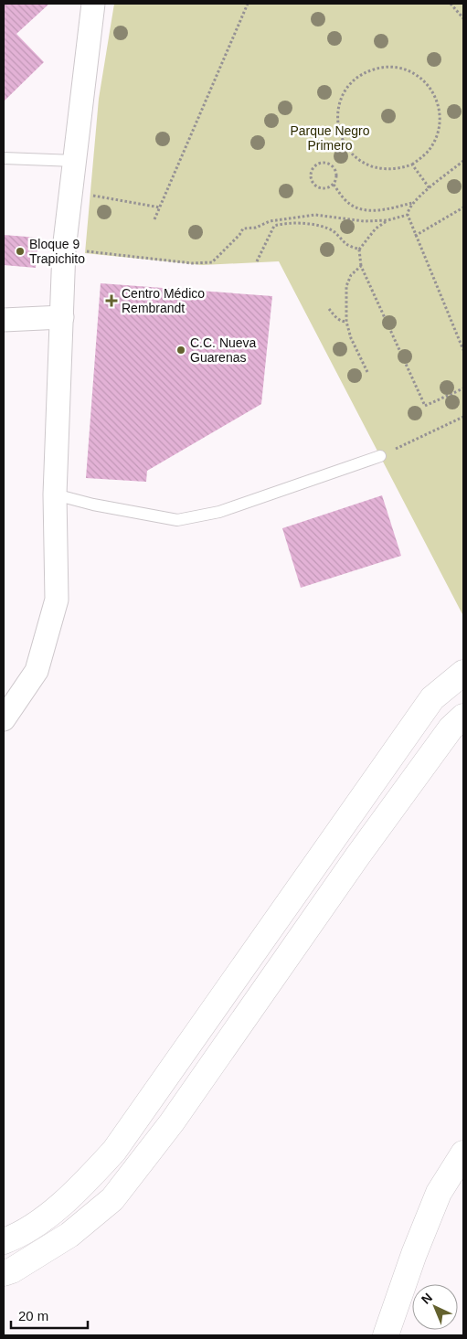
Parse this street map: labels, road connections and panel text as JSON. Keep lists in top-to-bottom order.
{
  "parks": ["Parque Negro Primero"],
  "places": {
    "other": ["Bloque 9 Trapichito", "C.C. Nueva Guarenas"],
    "health": ["Centro Médico Rembrandt"]
  },
  "scale_bar": "20 m",
  "north": "top left"
}
